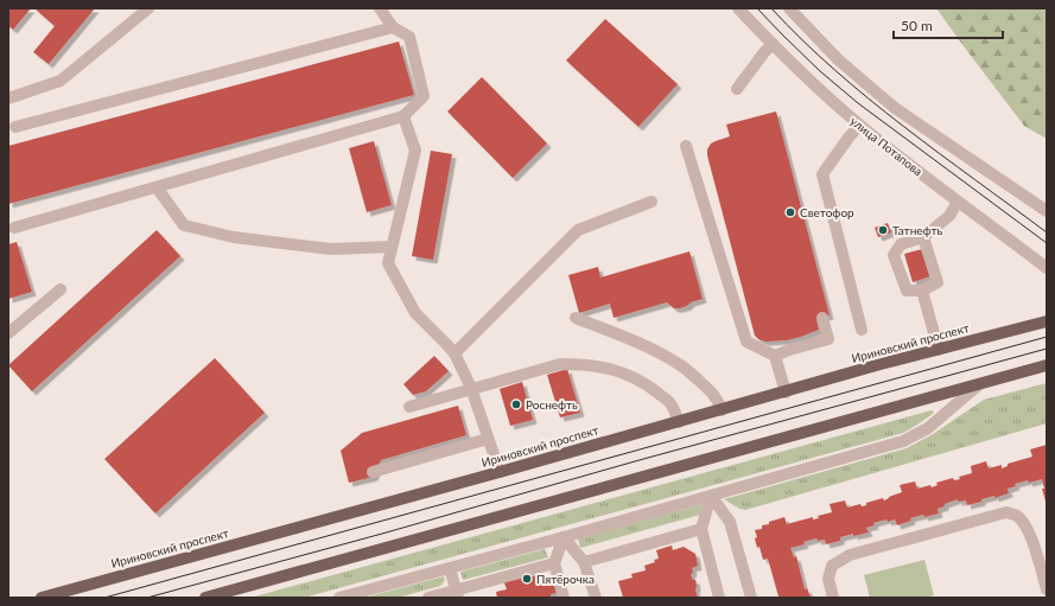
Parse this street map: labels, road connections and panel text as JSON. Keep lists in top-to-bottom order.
{
  "streets": {
    "main road": ["Ириновский проспект"],
    "street": ["улица Потапова"]
  },
  "places": [
    "Светофор",
    "Татнефть",
    "Роснефть",
    "Пятёрочка"
  ],
  "scale_bar": "50 m"
}
